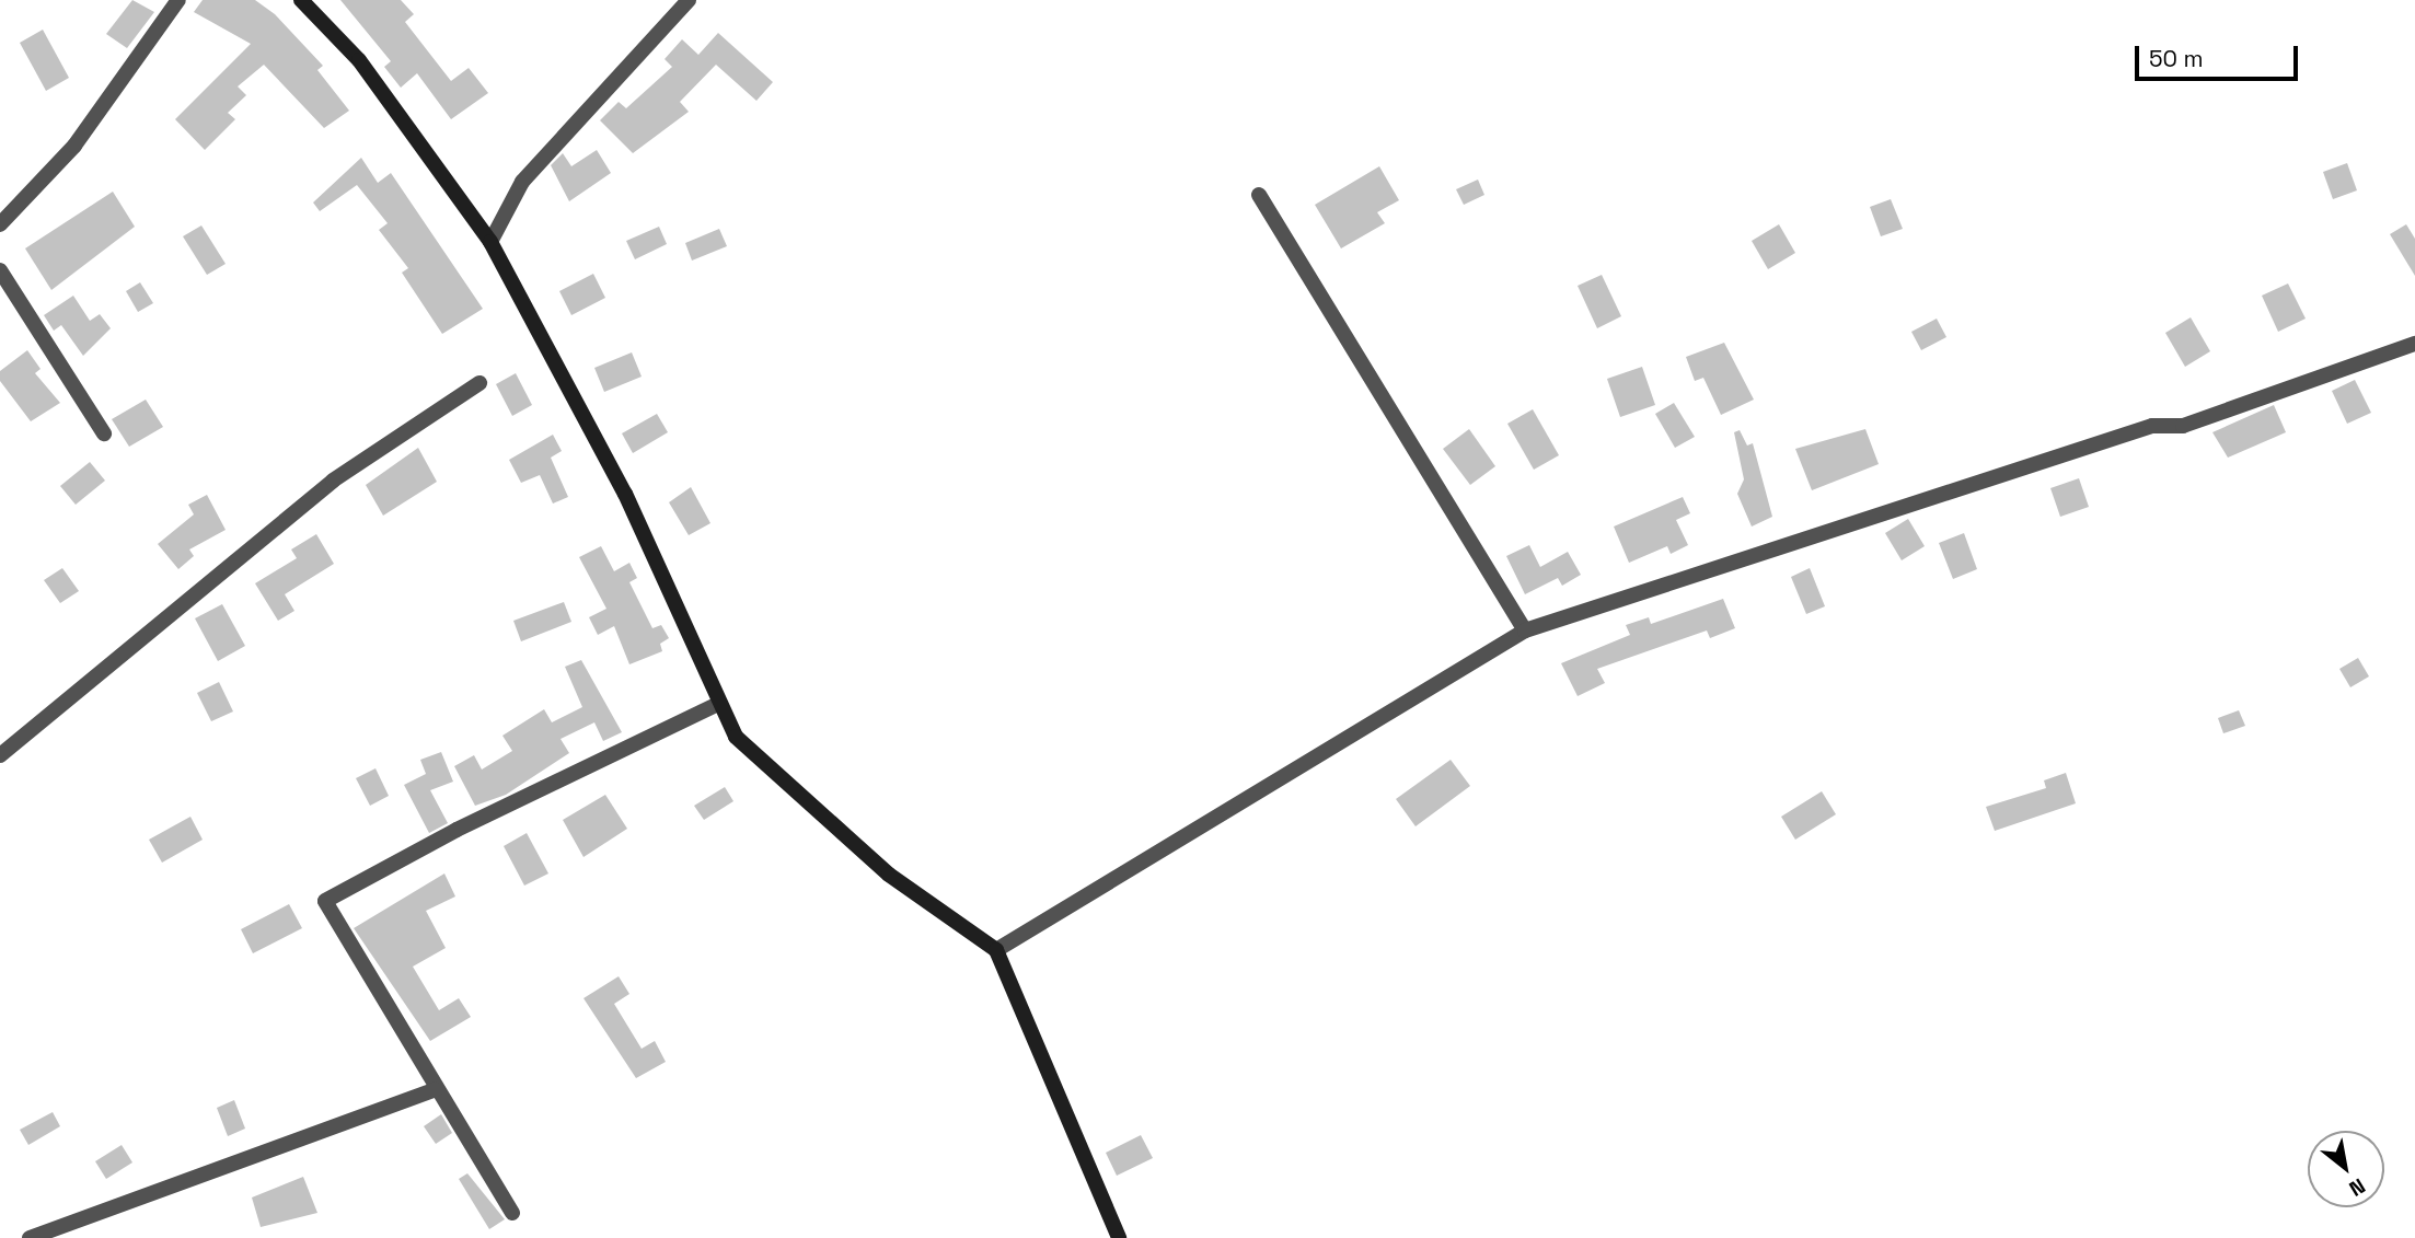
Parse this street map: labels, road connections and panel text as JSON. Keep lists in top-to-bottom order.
{
  "scale_bar": "50 m",
  "north": "bottom right"
}
